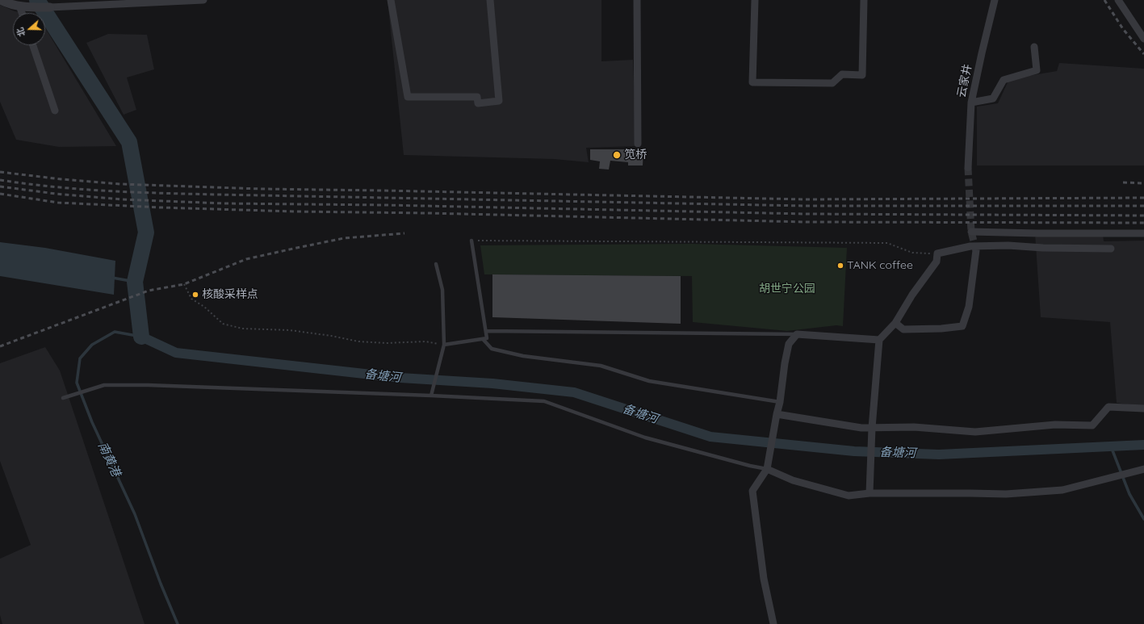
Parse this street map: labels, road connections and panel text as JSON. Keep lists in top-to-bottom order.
{
  "streets": {
    "street": ["云家井"]
  },
  "water": ["备塘河", "南黄港"],
  "parks": ["胡世宁公园"],
  "places": ["笕桥", "TANK coffee", "核酸采样点"],
  "north": "left"
}
